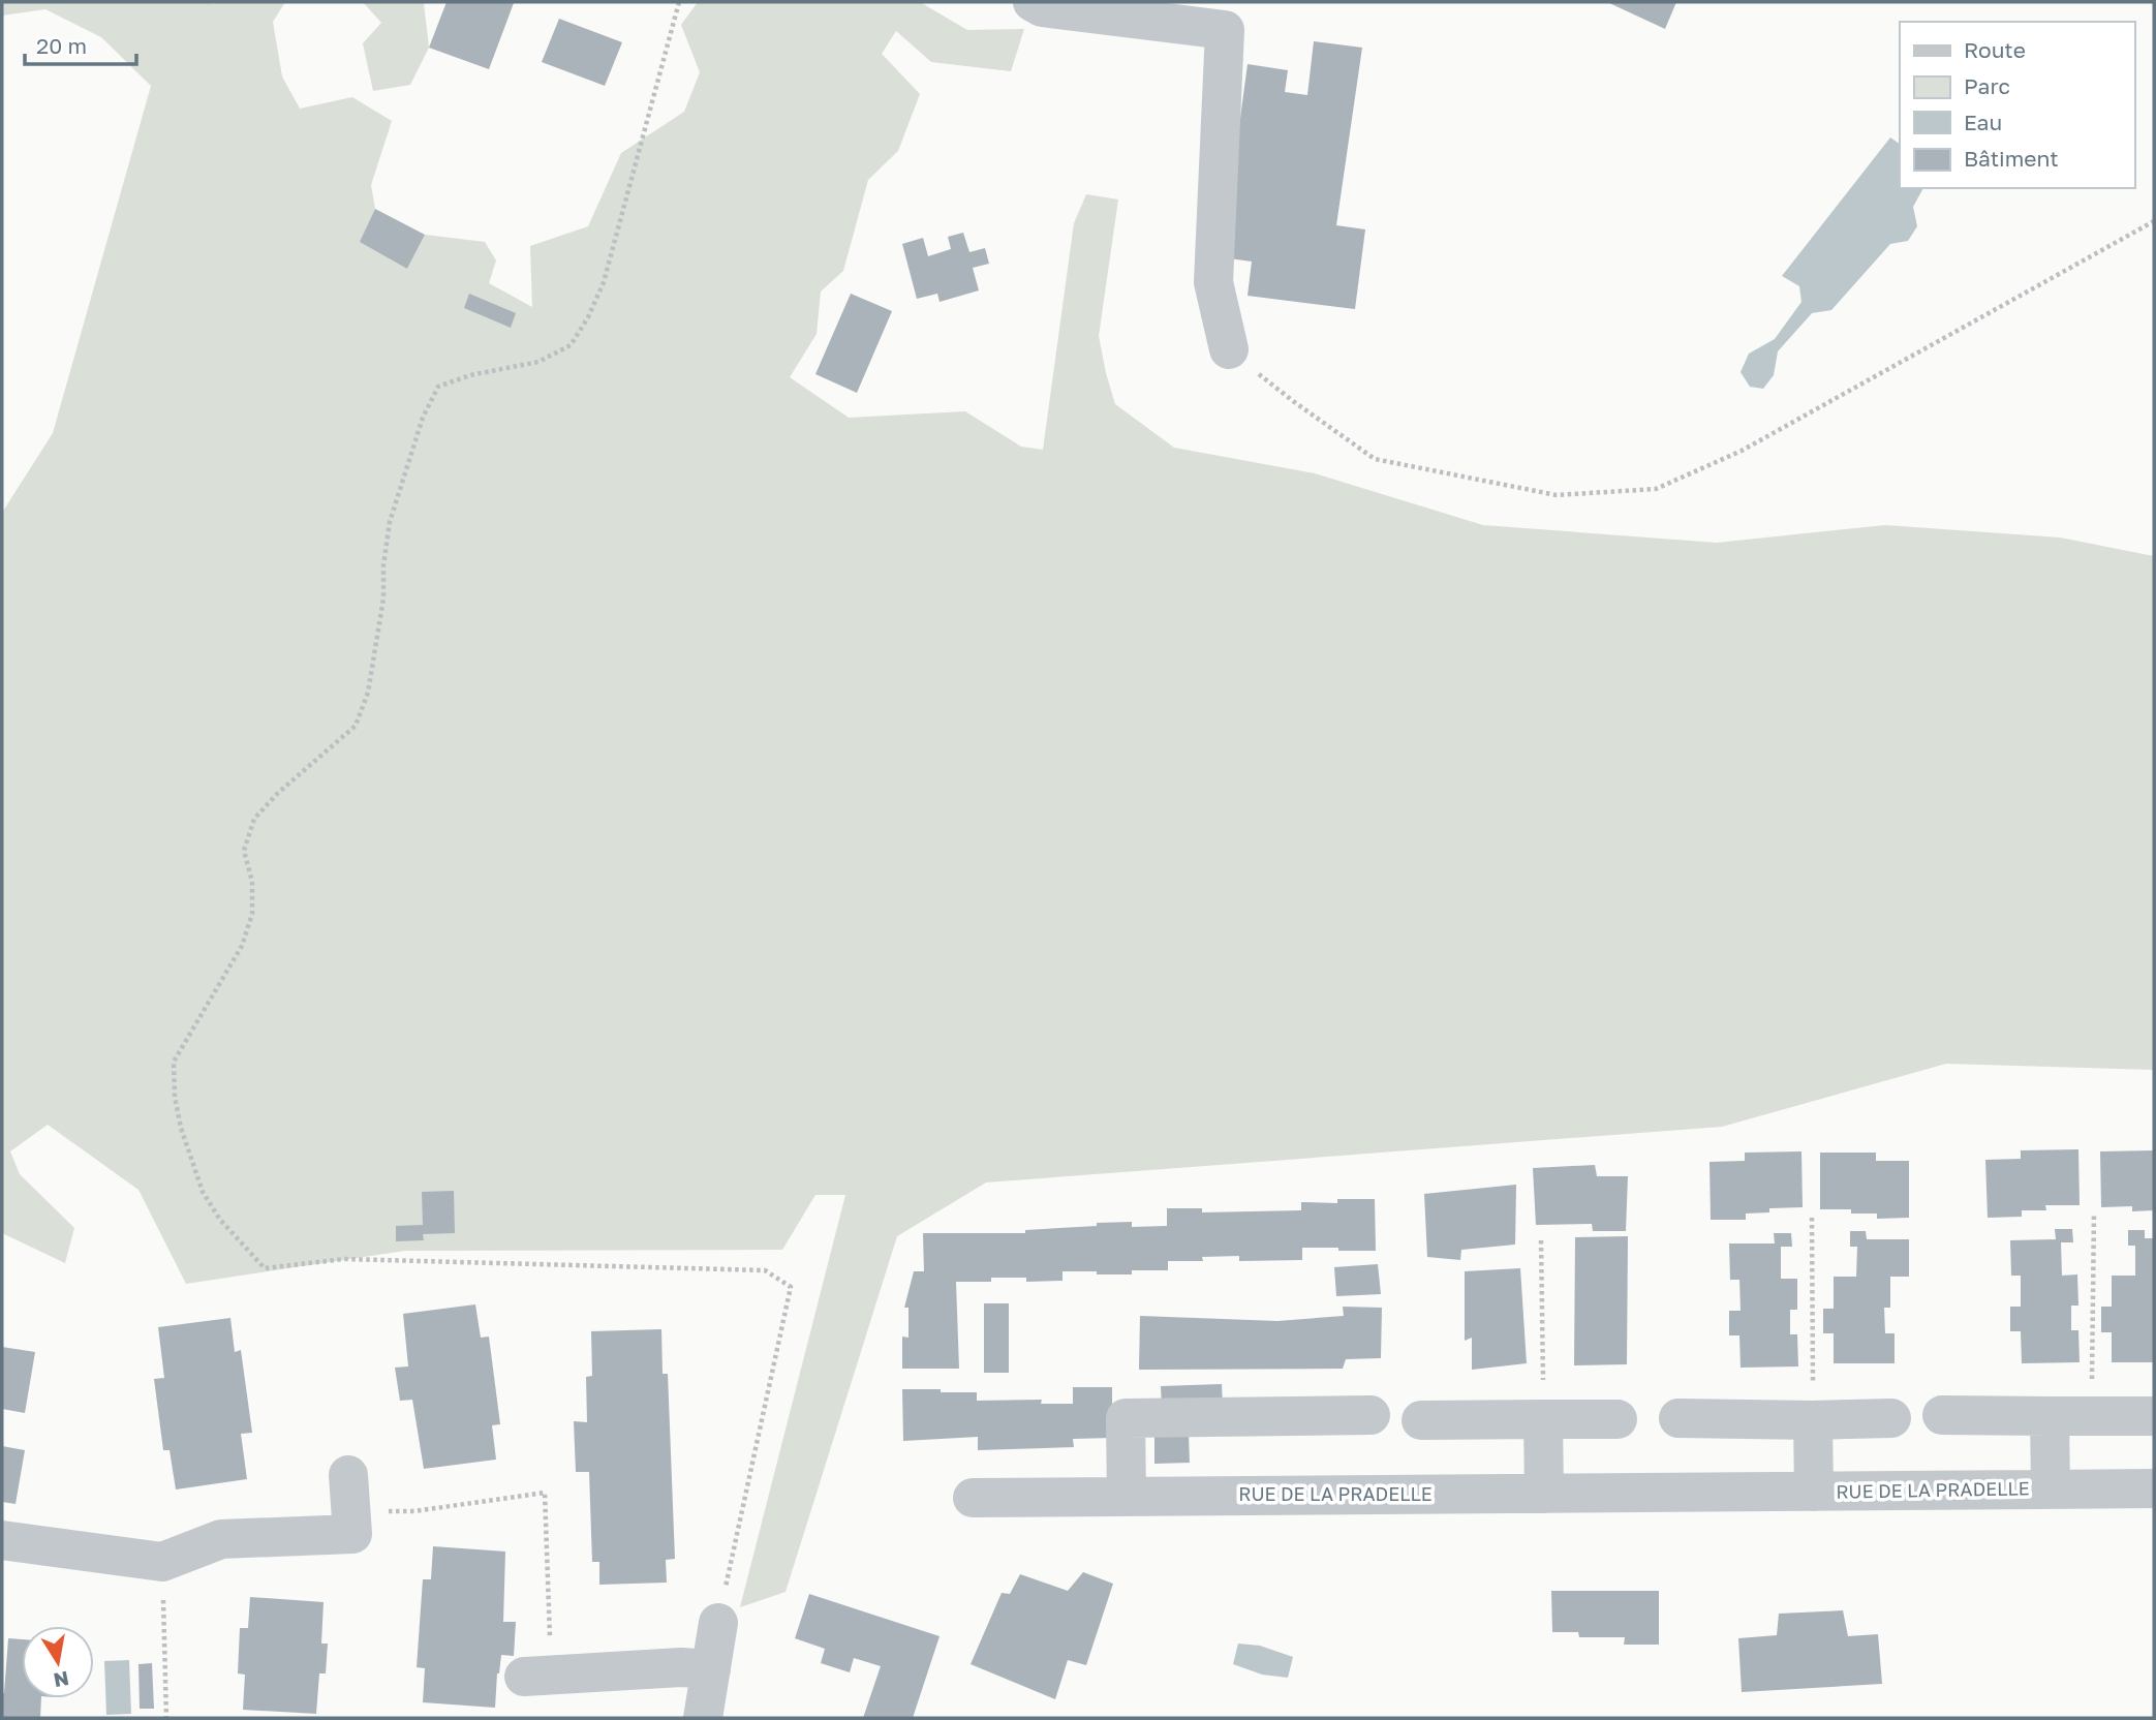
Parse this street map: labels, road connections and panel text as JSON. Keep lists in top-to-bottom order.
{
  "streets": {
    "street": ["RUE DE LA PRADELLE"]
  },
  "legend": [
    "Route",
    "Parc",
    "Eau",
    "Bâtiment"
  ],
  "scale_bar": "20 m",
  "north": "bottom"
}
